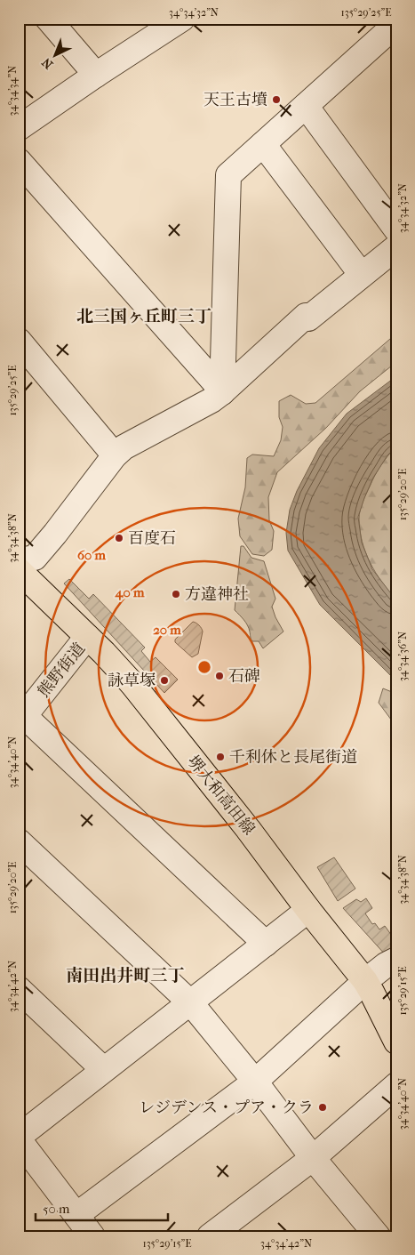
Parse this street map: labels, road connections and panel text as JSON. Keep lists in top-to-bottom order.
{
  "streets": {
    "main road": ["堺大和高田線"],
    "street": ["熊野街道"]
  },
  "crossings": [
    ["熊野街道", "堺大和高田線"]
  ],
  "districts": ["北三国ヶ丘町三丁", "南田出井町三丁"],
  "places": [
    "天王古墳",
    "百度石",
    "方違神社",
    "石碑",
    "詠草塚",
    "千利休と長尾街道",
    "レジデンス・プア・クラ"
  ],
  "scale_bar": "50 m",
  "north": "bottom left",
  "coordinates": [
    "34°34'32\"N",
    "135°29'25\"E",
    "34°34'34\"N",
    "135°29'20\"E",
    "34°34'38\"N",
    "34°34'36\"N",
    "34°34'40\"N",
    "34°34'42\"N",
    "135°29'15\"E"
  ],
  "rings": ["60 m", "40 m", "20 m"]
}
